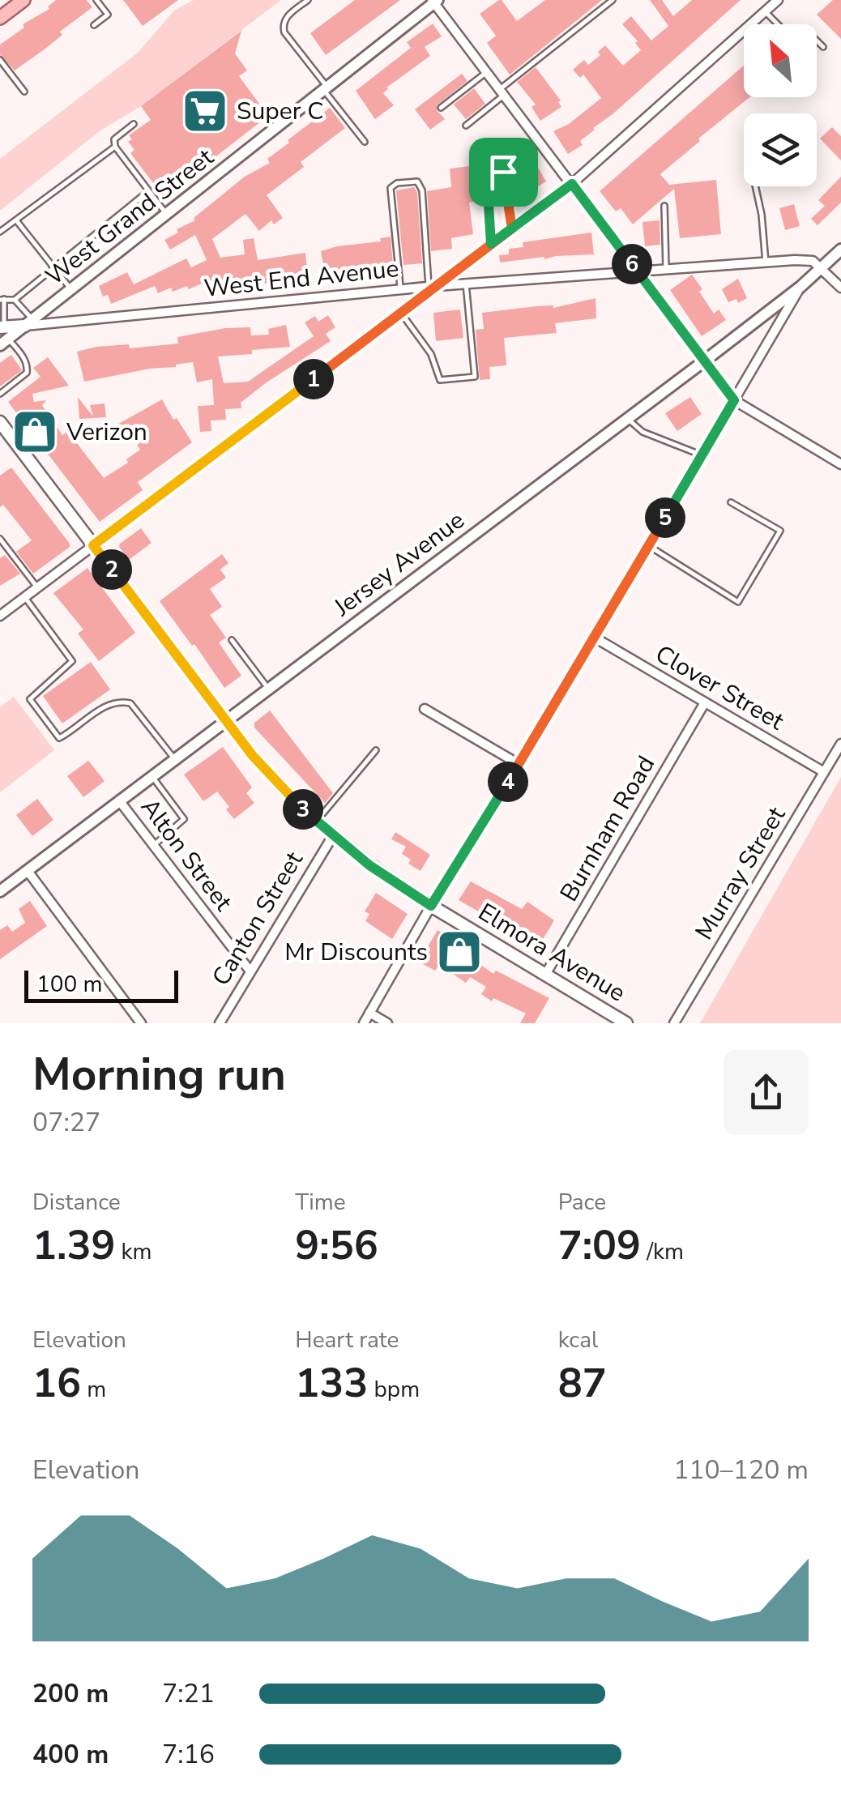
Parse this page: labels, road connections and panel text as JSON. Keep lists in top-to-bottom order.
{
  "streets": {
    "main road": ["Elmora Avenue"],
    "street": [
      "West Grand Street",
      "West End Avenue",
      "Jersey Avenue",
      "Clover Street",
      "Burnham Road",
      "Alton Street",
      "Murray Street",
      "Canton Street"
    ]
  },
  "crossings": [
    ["West Grand Street", "West End Avenue"],
    ["West End Avenue", "Jersey Avenue"],
    ["Jersey Avenue", "Alton Street"],
    ["Jersey Avenue", "Elmora Avenue"],
    ["Clover Street", "Burnham Road"],
    ["Clover Street", "Murray Street"],
    ["Burnham Road", "Elmora Avenue"],
    ["Alton Street", "Canton Street"],
    ["Canton Street", "Elmora Avenue"]
  ],
  "places": {
    "supermarket": ["Super C"],
    "shop": ["Verizon", "Mr Discounts"]
  },
  "scale_bar": "100 m",
  "north": "top left",
  "page": {
    "pins": [
      "6",
      "1",
      "5",
      "2",
      "4",
      "3"
    ],
    "scale": "100 m",
    "heading": ["Morning run", "07:27"],
    "stats": [
      ["Distance", "1.39 km"],
      ["Time", "9:56"],
      ["Pace", "7:09 /km"],
      ["Elevation", "16 m"],
      ["Heart rate", "133 bpm"],
      ["kcal", "87"]
    ],
    "chart": ["Elevation", "110–120 m"],
    "list": [
      {
        "name": "200 m",
        "note": "7:21"
      },
      {
        "name": "400 m",
        "note": "7:16"
      }
    ]
  }
}
